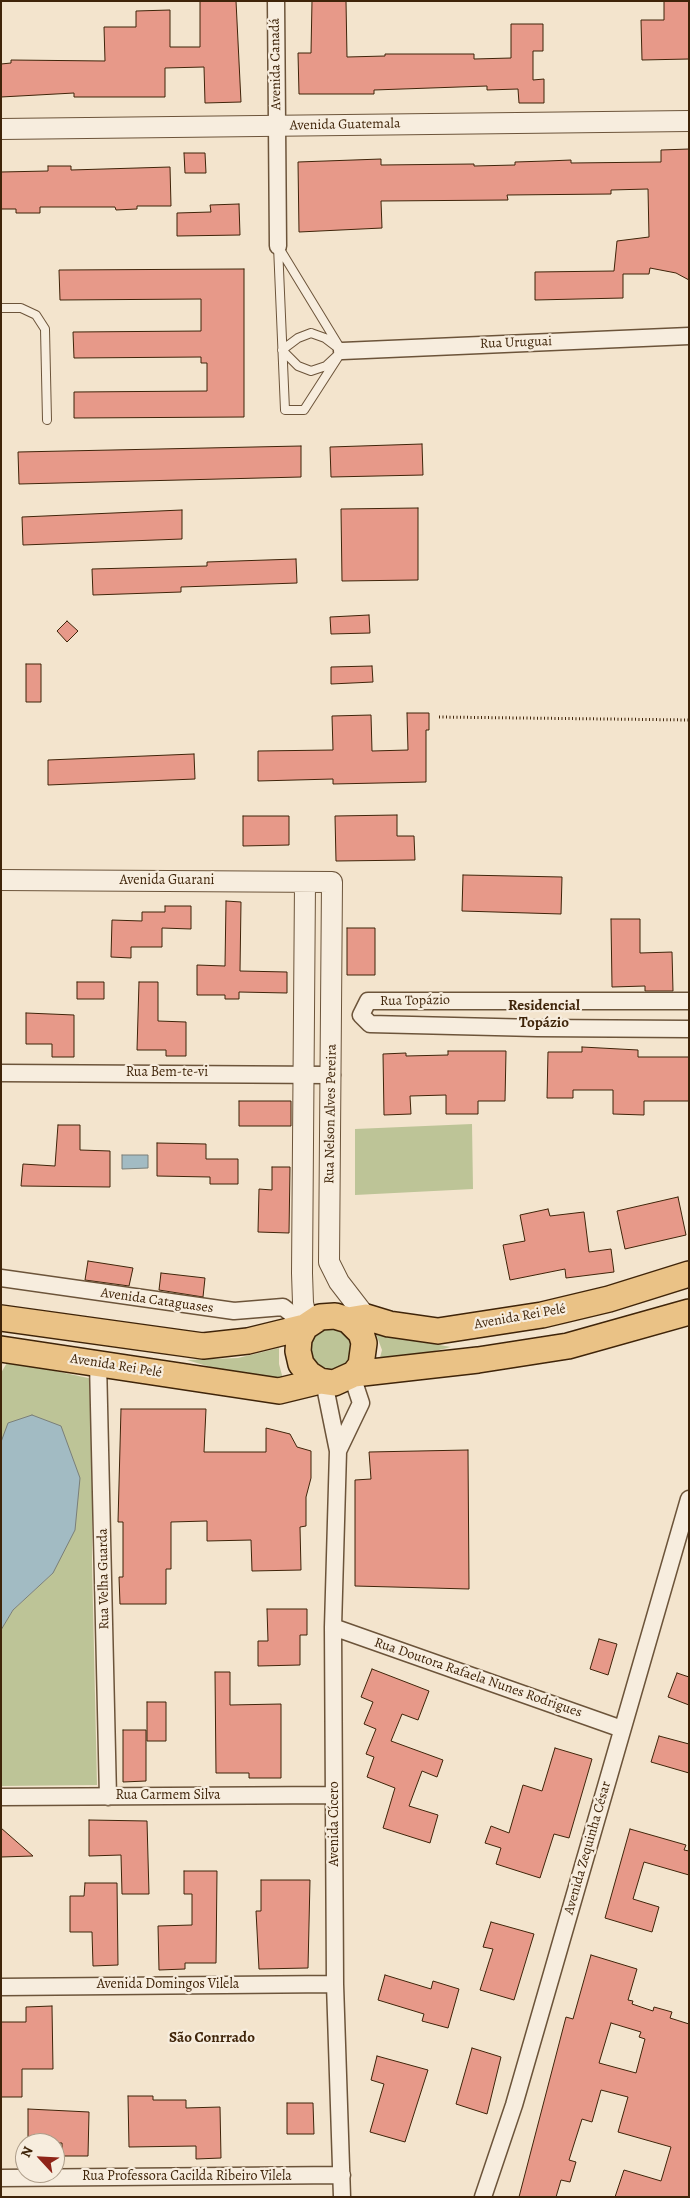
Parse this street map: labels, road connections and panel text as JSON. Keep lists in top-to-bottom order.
{
  "streets": {
    "main road": ["Avenida Rei Pelé"],
    "street": [
      "Avenida Canadá",
      "Avenida Guatemala",
      "Rua Uruguai",
      "Avenida Guarani",
      "Rua Topázio",
      "Rua Bem-te-vi",
      "Rua Nelson Alves Pereira",
      "Avenida Cataguases",
      "Rua Velha Guarda",
      "Rua Doutora Rafaela Nunes Rodrigues",
      "Rua Carmem Silva",
      "Avenida Cícero",
      "Avenida Zequinha César",
      "Avenida Domingos Vilela",
      "Rua Professora Cacilda Ribeiro Vilela"
    ]
  },
  "crossings": [
    ["Avenida Canadá", "Avenida Guatemala"],
    ["Avenida Guarani", "Rua Nelson Alves Pereira"],
    ["Rua Bem-te-vi", "Rua Nelson Alves Pereira"],
    ["Rua Nelson Alves Pereira", "Avenida Cataguases"],
    ["Rua Nelson Alves Pereira", "Avenida Rei Pelé"],
    ["Rua Nelson Alves Pereira", "Avenida Cícero"],
    ["Avenida Cataguases", "Avenida Rei Pelé"],
    ["Avenida Cataguases", "Avenida Cícero"],
    ["Avenida Rei Pelé", "Rua Velha Guarda"],
    ["Avenida Rei Pelé", "Avenida Cícero"],
    ["Rua Velha Guarda", "Rua Carmem Silva"],
    ["Rua Doutora Rafaela Nunes Rodrigues", "Avenida Cícero"],
    ["Rua Doutora Rafaela Nunes Rodrigues", "Avenida Zequinha César"],
    ["Rua Carmem Silva", "Avenida Cícero"],
    ["Avenida Cícero", "Avenida Domingos Vilela"],
    ["Avenida Cícero", "Rua Professora Cacilda Ribeiro Vilela"]
  ],
  "districts": ["Residencial Topázio", "São Conrrado"],
  "north": "top left"
}
